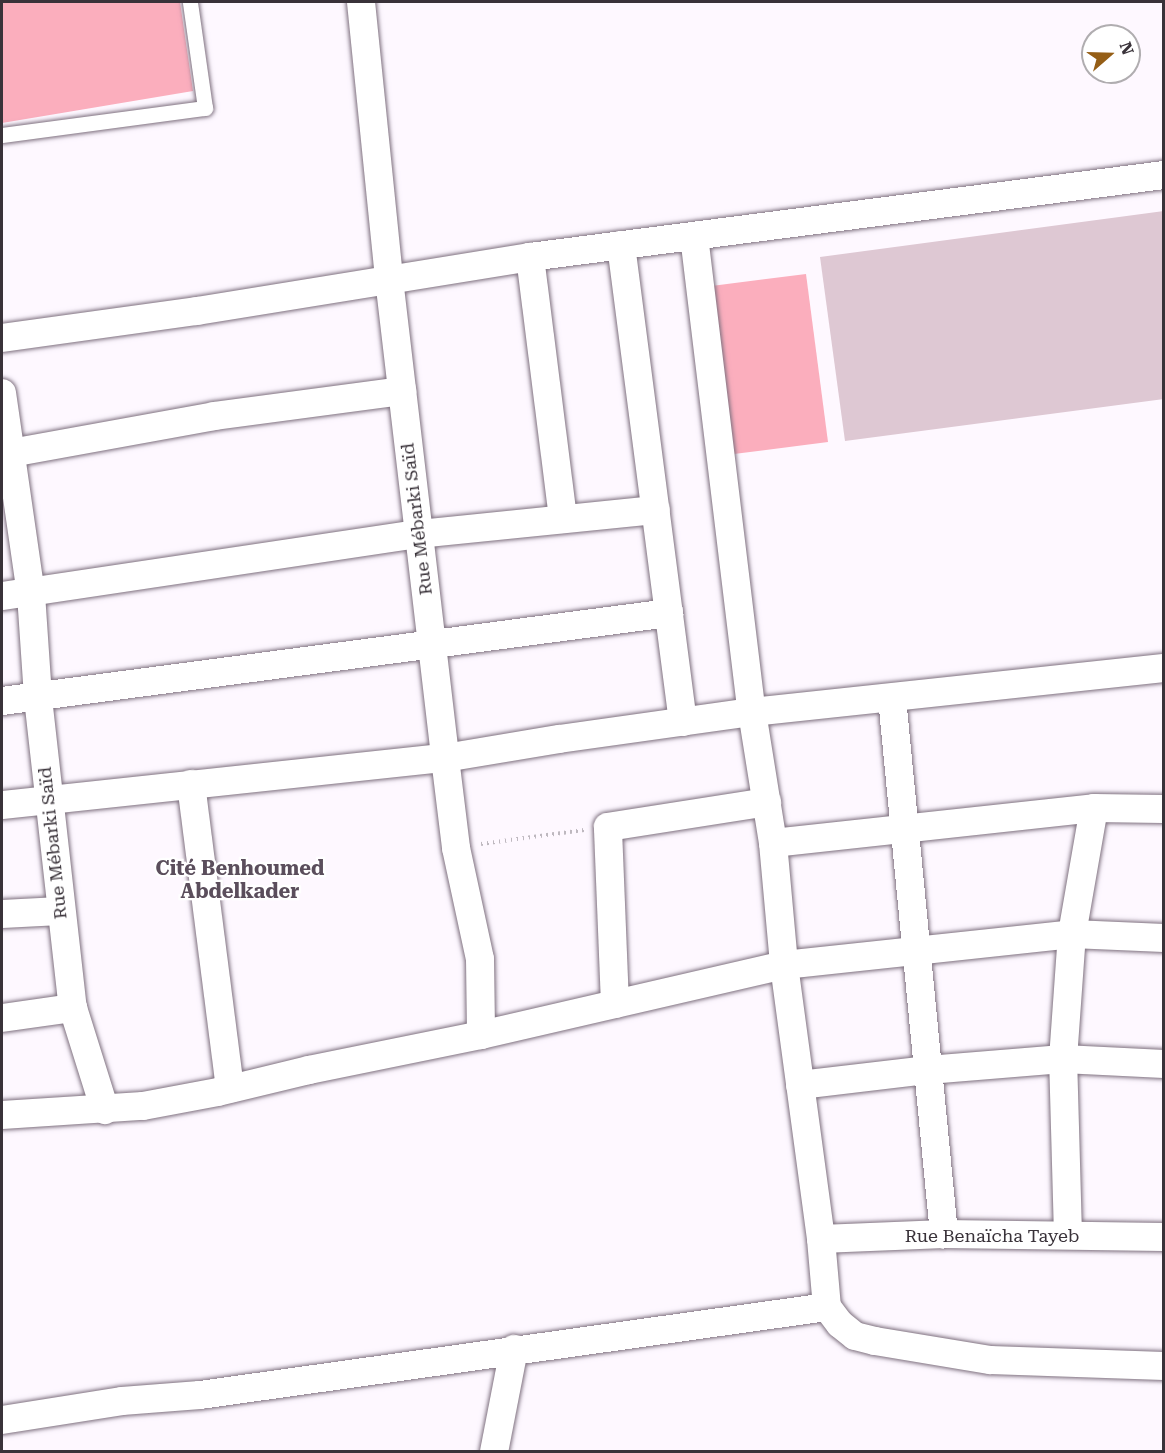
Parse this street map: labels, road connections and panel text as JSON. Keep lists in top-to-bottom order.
{
  "streets": {
    "street": ["Rue Mébarki Saïd", "Rue Benaïcha Tayeb"]
  },
  "districts": ["Cité Benhoumed Abdelkader"],
  "north": "right"
}
